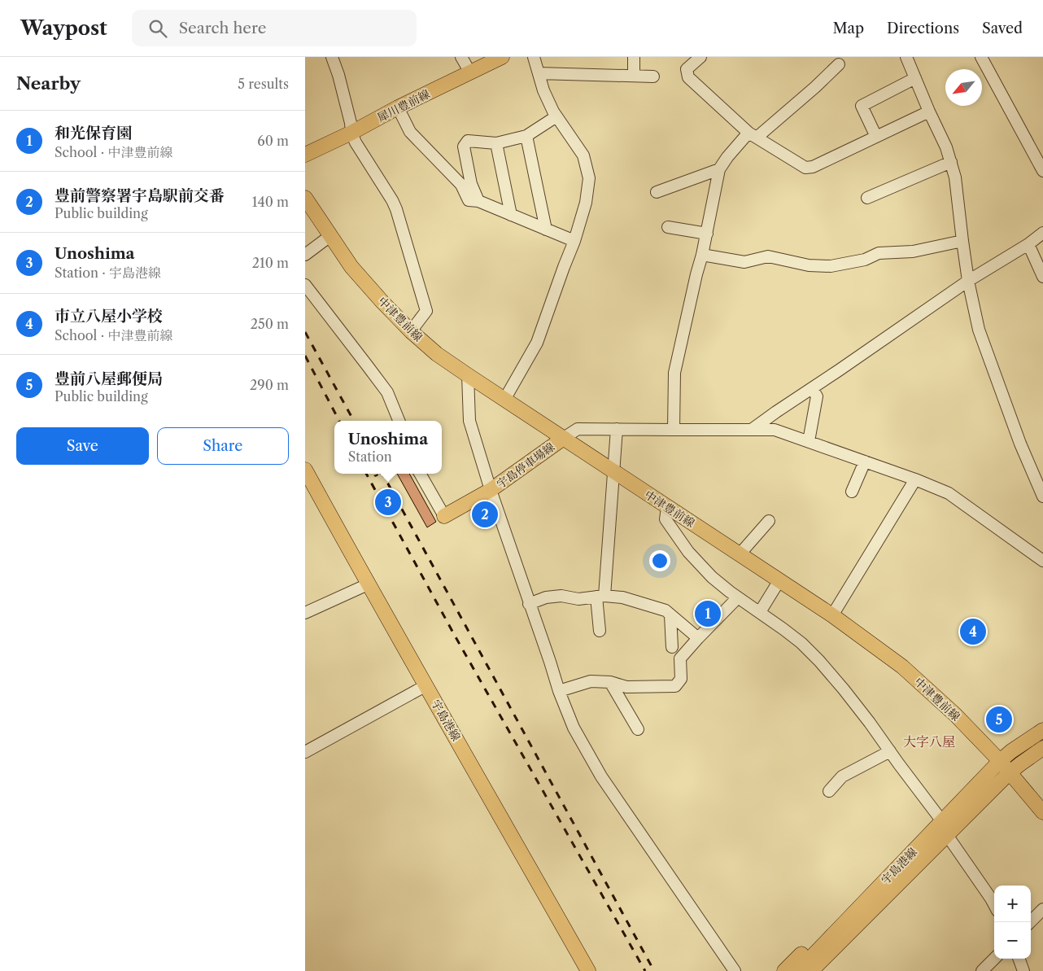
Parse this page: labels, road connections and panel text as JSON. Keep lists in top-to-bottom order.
{
  "streets": {
    "main road": [
      "犀川豊前線",
      "中津豊前線",
      "宇島停車場線",
      "宇島港線"
    ]
  },
  "crossings": [
    ["中津豊前線", "宇島停車場線"],
    ["中津豊前線", "宇島港線"]
  ],
  "districts": ["大字八屋"],
  "north": "bottom left",
  "page": {
    "header": "Waypost",
    "search": "Search here",
    "nav": ["Map", "Directions", "Saved"],
    "heading": ["Nearby", "5 results"],
    "list": [
      {
        "mark": "1",
        "name": "和光保育園",
        "note": "School · 中津豊前線",
        "value": "60 m"
      },
      {
        "mark": "2",
        "name": "豊前警察署宇島駅前交番",
        "note": "Public building",
        "value": "140 m"
      },
      {
        "mark": "3",
        "name": "Unoshima",
        "note": "Station · 宇島港線",
        "value": "210 m"
      },
      {
        "mark": "4",
        "name": "市立八屋小学校",
        "note": "School · 中津豊前線",
        "value": "250 m"
      },
      {
        "mark": "5",
        "name": "豊前八屋郵便局",
        "note": "Public building",
        "value": "290 m"
      }
    ],
    "buttons": ["Save", "Share"],
    "popup": ["Unoshima", "Station"],
    "pins": [
      "3",
      "2",
      "1",
      "4",
      "5"
    ],
    "map_buttons": ["+", "−"]
  }
}
